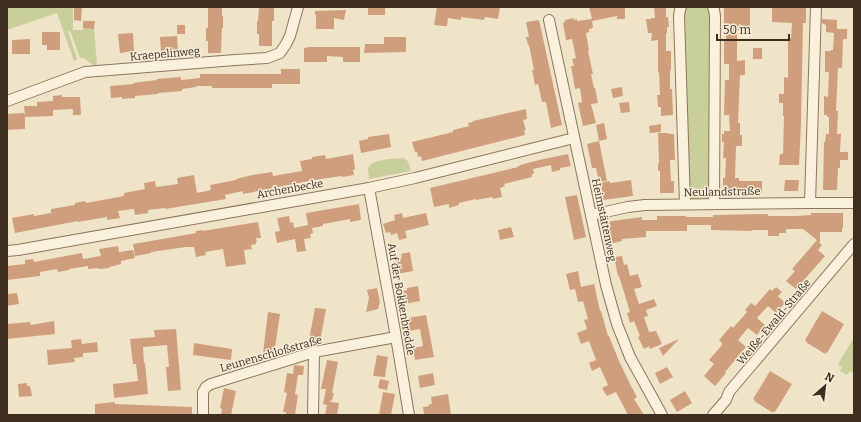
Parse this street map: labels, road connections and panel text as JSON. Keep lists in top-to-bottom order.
{
  "streets": {
    "street": [
      "Kraepelinweg",
      "Archenbecke",
      "Neulandstraße",
      "Heimstättenweg",
      "Auf der Bokkenbredde",
      "Weiße-Ewald-Straße",
      "Leunenschloßstraße"
    ]
  },
  "crossings": [
    ["Archenbecke", "Heimstättenweg"],
    ["Archenbecke", "Auf der Bokkenbredde"],
    ["Neulandstraße", "Heimstättenweg"],
    ["Auf der Bokkenbredde", "Leunenschloßstraße"]
  ],
  "scale_bar": "50 m",
  "north": "top right"
}
